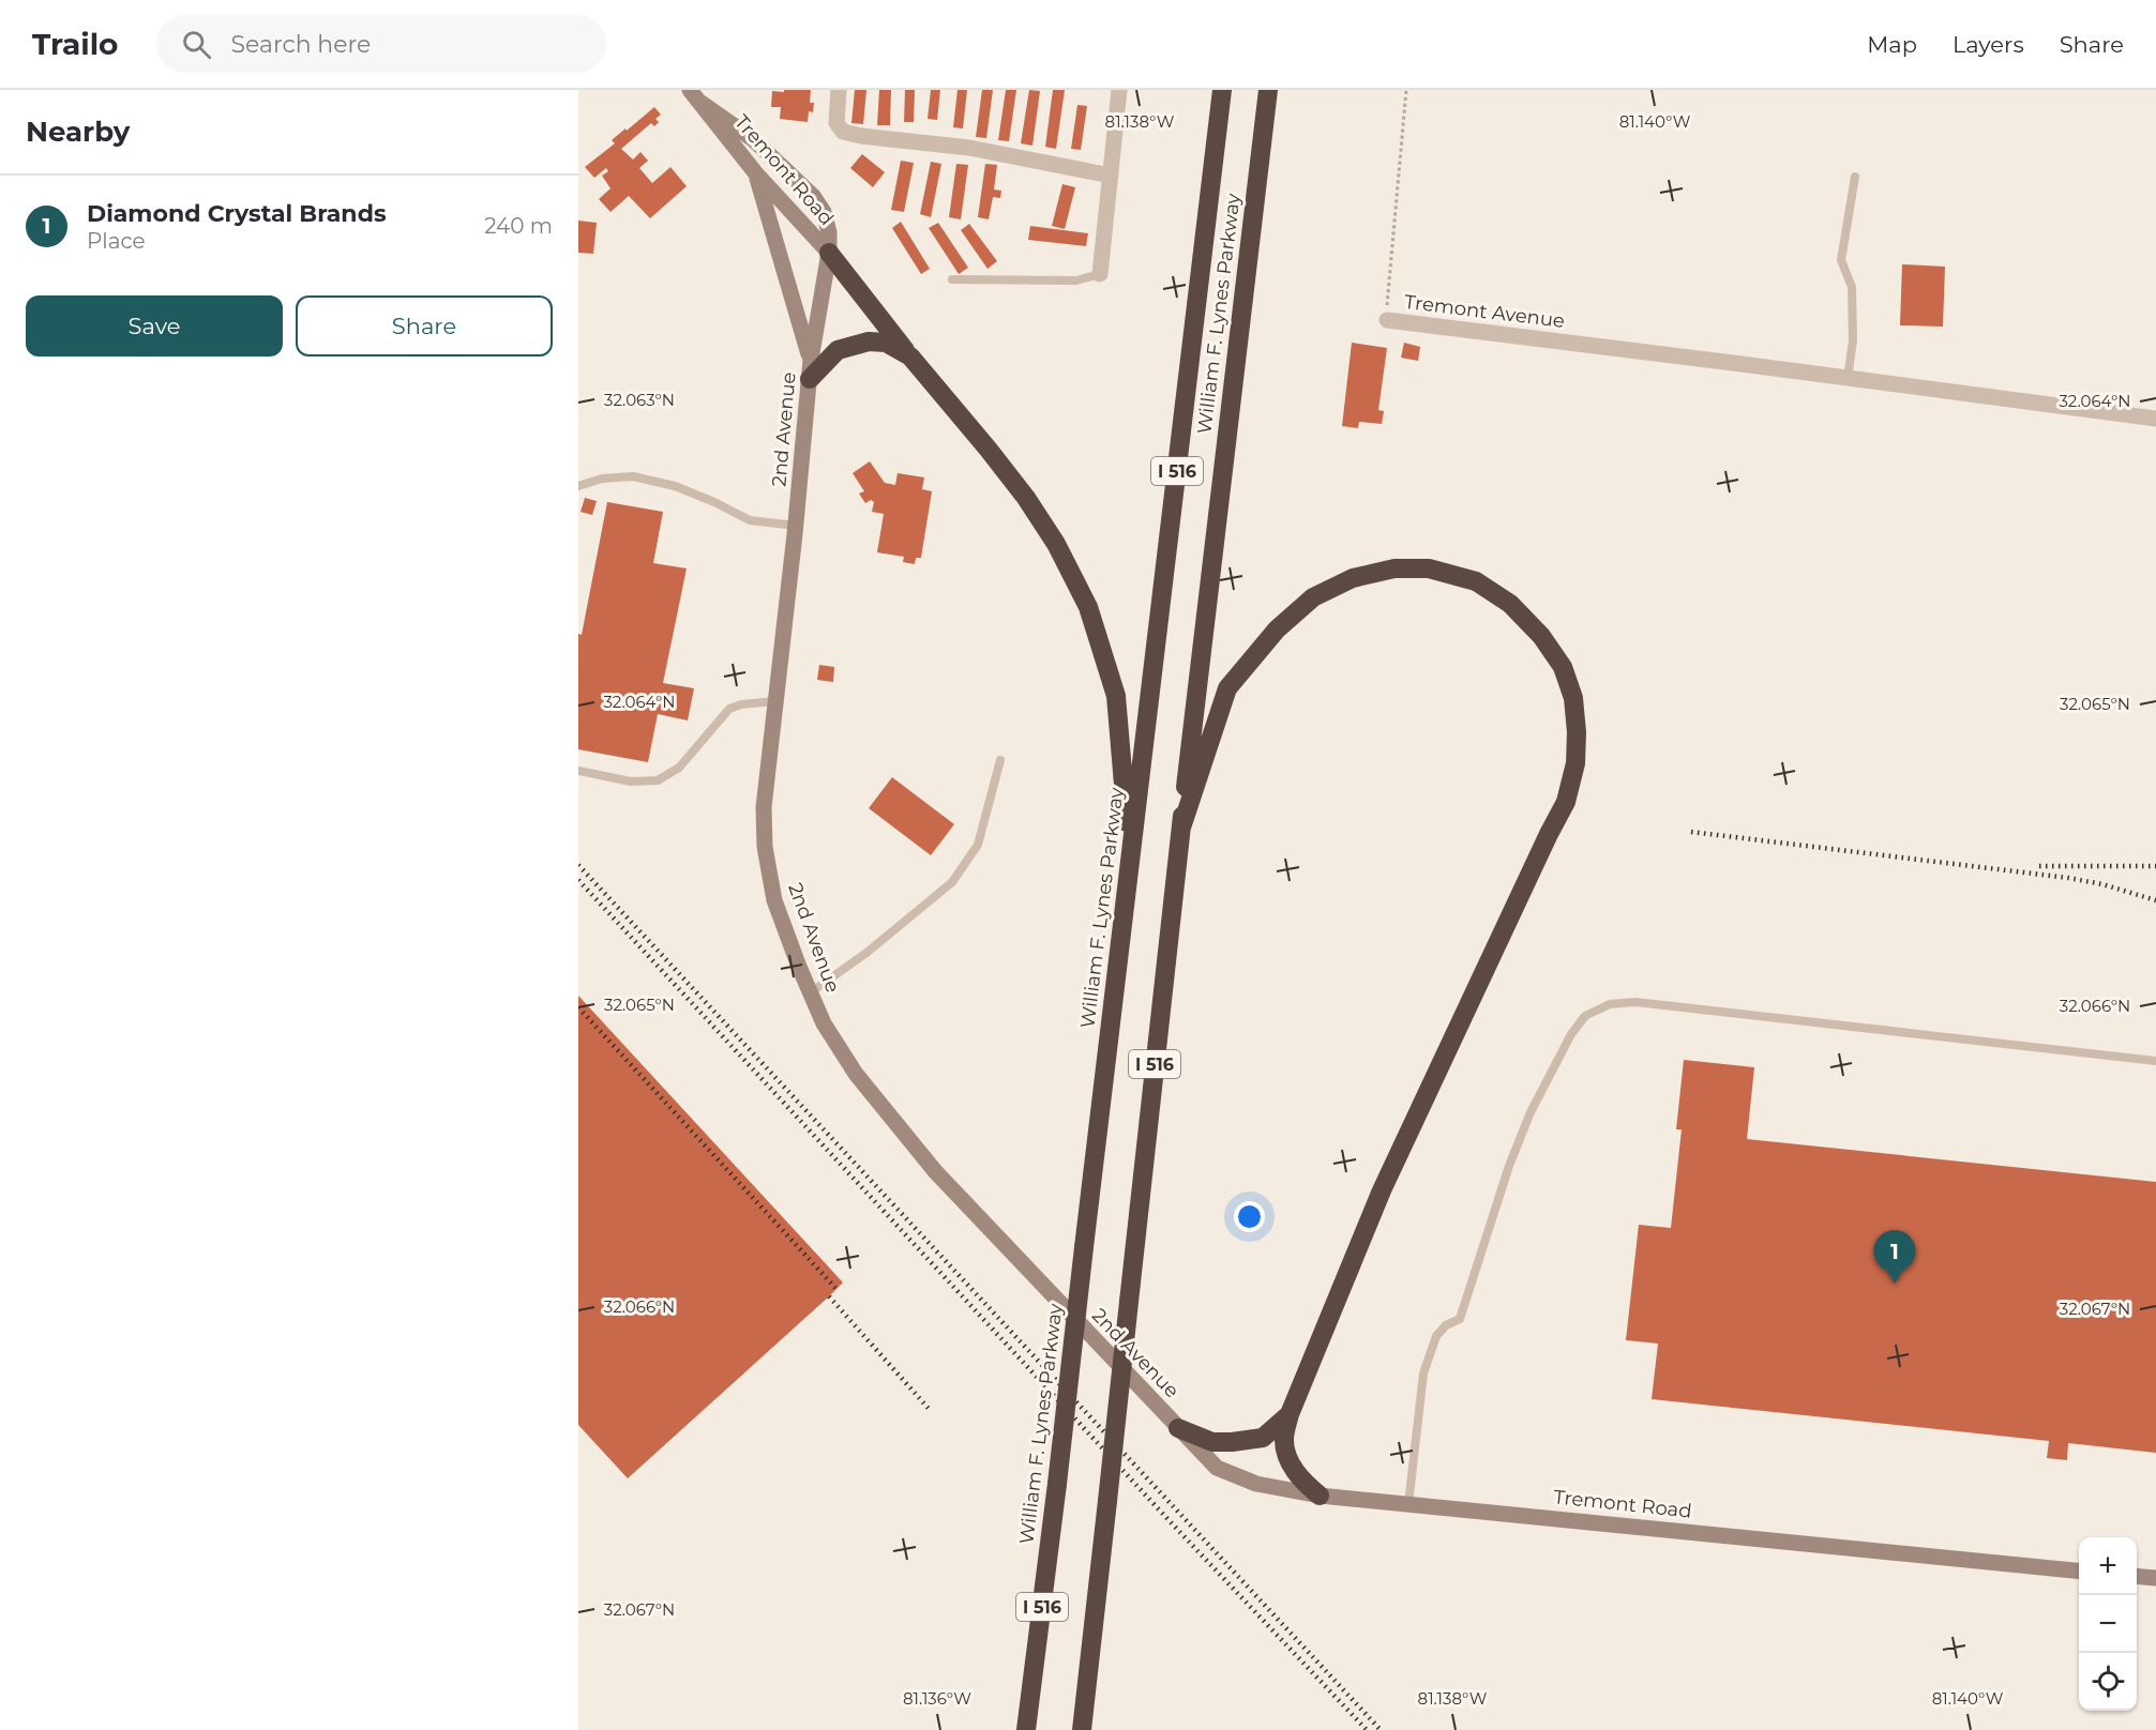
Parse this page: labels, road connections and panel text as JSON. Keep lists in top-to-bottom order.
{
  "streets": {
    "highway": ["William F. Lynes Parkway", "I 516"],
    "street": ["Tremont Road", "Tremont Avenue", "2nd Avenue"]
  },
  "crossings": [
    ["Tremont Road", "2nd Avenue"]
  ],
  "page": {
    "header": "Trailo",
    "search": "Search here",
    "nav": ["Map", "Layers", "Share"],
    "heading": "Nearby",
    "list": [
      {
        "mark": "1",
        "name": "Diamond Crystal Brands",
        "note": "Place",
        "value": "240 m"
      }
    ],
    "buttons": ["Save", "Share"],
    "pins": "1",
    "map_buttons": ["+", "−"]
  },
  "coordinates": [
    "81.138°W",
    "81.140°W",
    "32.063°N",
    "32.064°N",
    "32.065°N",
    "32.066°N",
    "32.067°N",
    "81.136°W"
  ]
}
